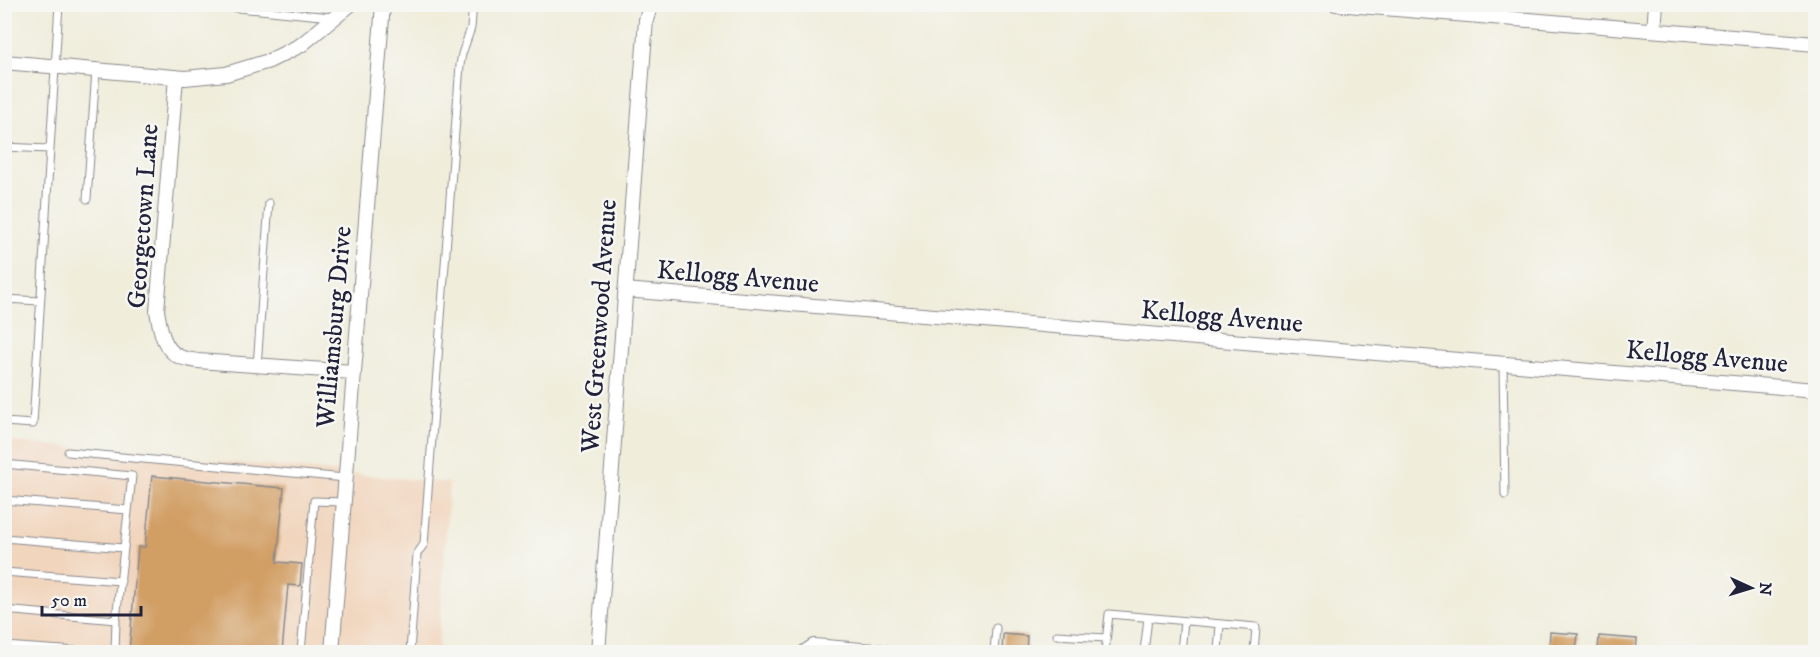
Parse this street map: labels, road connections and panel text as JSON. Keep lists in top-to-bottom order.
{
  "streets": {
    "street": [
      "Georgetown Lane",
      "Kellogg Avenue",
      "West Greenwood Avenue",
      "Williamsburg Drive"
    ]
  },
  "crossings": [
    ["Georgetown Lane", "Williamsburg Drive"],
    ["Kellogg Avenue", "West Greenwood Avenue"]
  ],
  "scale_bar": "50 m",
  "north": "right"
}
